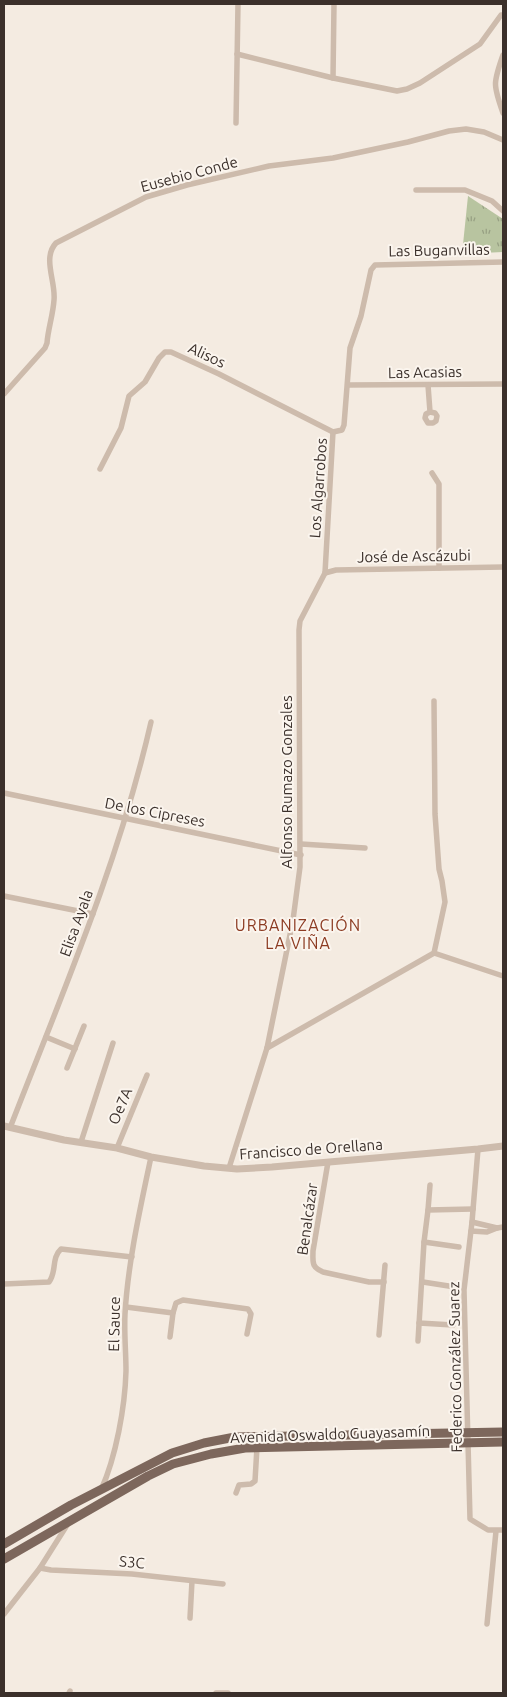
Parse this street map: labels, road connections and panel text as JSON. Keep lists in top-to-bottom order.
{
  "streets": {
    "main road": ["Avenida Oswaldo Guayasamín"],
    "street": [
      "Eusebio Conde",
      "Las Buganvillas",
      "Alisos",
      "Las Acasias",
      "Los Algarrobos",
      "José de Ascázubi",
      "Alfonso Rumazo Gonzales",
      "De los Cipreses",
      "Elisa Ayala",
      "Oe7A",
      "Francisco de Orellana",
      "Benalcázar",
      "El Sauce",
      "Federico González Suarez",
      "S3C"
    ]
  },
  "crossings": [
    ["Las Buganvillas", "Los Algarrobos"],
    ["Alisos", "Los Algarrobos"],
    ["Las Acasias", "Los Algarrobos"],
    ["Los Algarrobos", "José de Ascázubi"],
    ["Los Algarrobos", "Alfonso Rumazo Gonzales"],
    ["José de Ascázubi", "Alfonso Rumazo Gonzales"],
    ["Alfonso Rumazo Gonzales", "De los Cipreses"],
    ["Alfonso Rumazo Gonzales", "Francisco de Orellana"],
    ["De los Cipreses", "Elisa Ayala"],
    ["Elisa Ayala", "Francisco de Orellana"],
    ["Oe7A", "Francisco de Orellana"],
    ["Francisco de Orellana", "Benalcázar"],
    ["Francisco de Orellana", "El Sauce"],
    ["Francisco de Orellana", "Federico González Suarez"],
    ["El Sauce", "Avenida Oswaldo Guayasamín"],
    ["Federico González Suarez", "Avenida Oswaldo Guayasamín"]
  ],
  "districts": ["URBANIZACIÓN LA VIÑA"]
}
